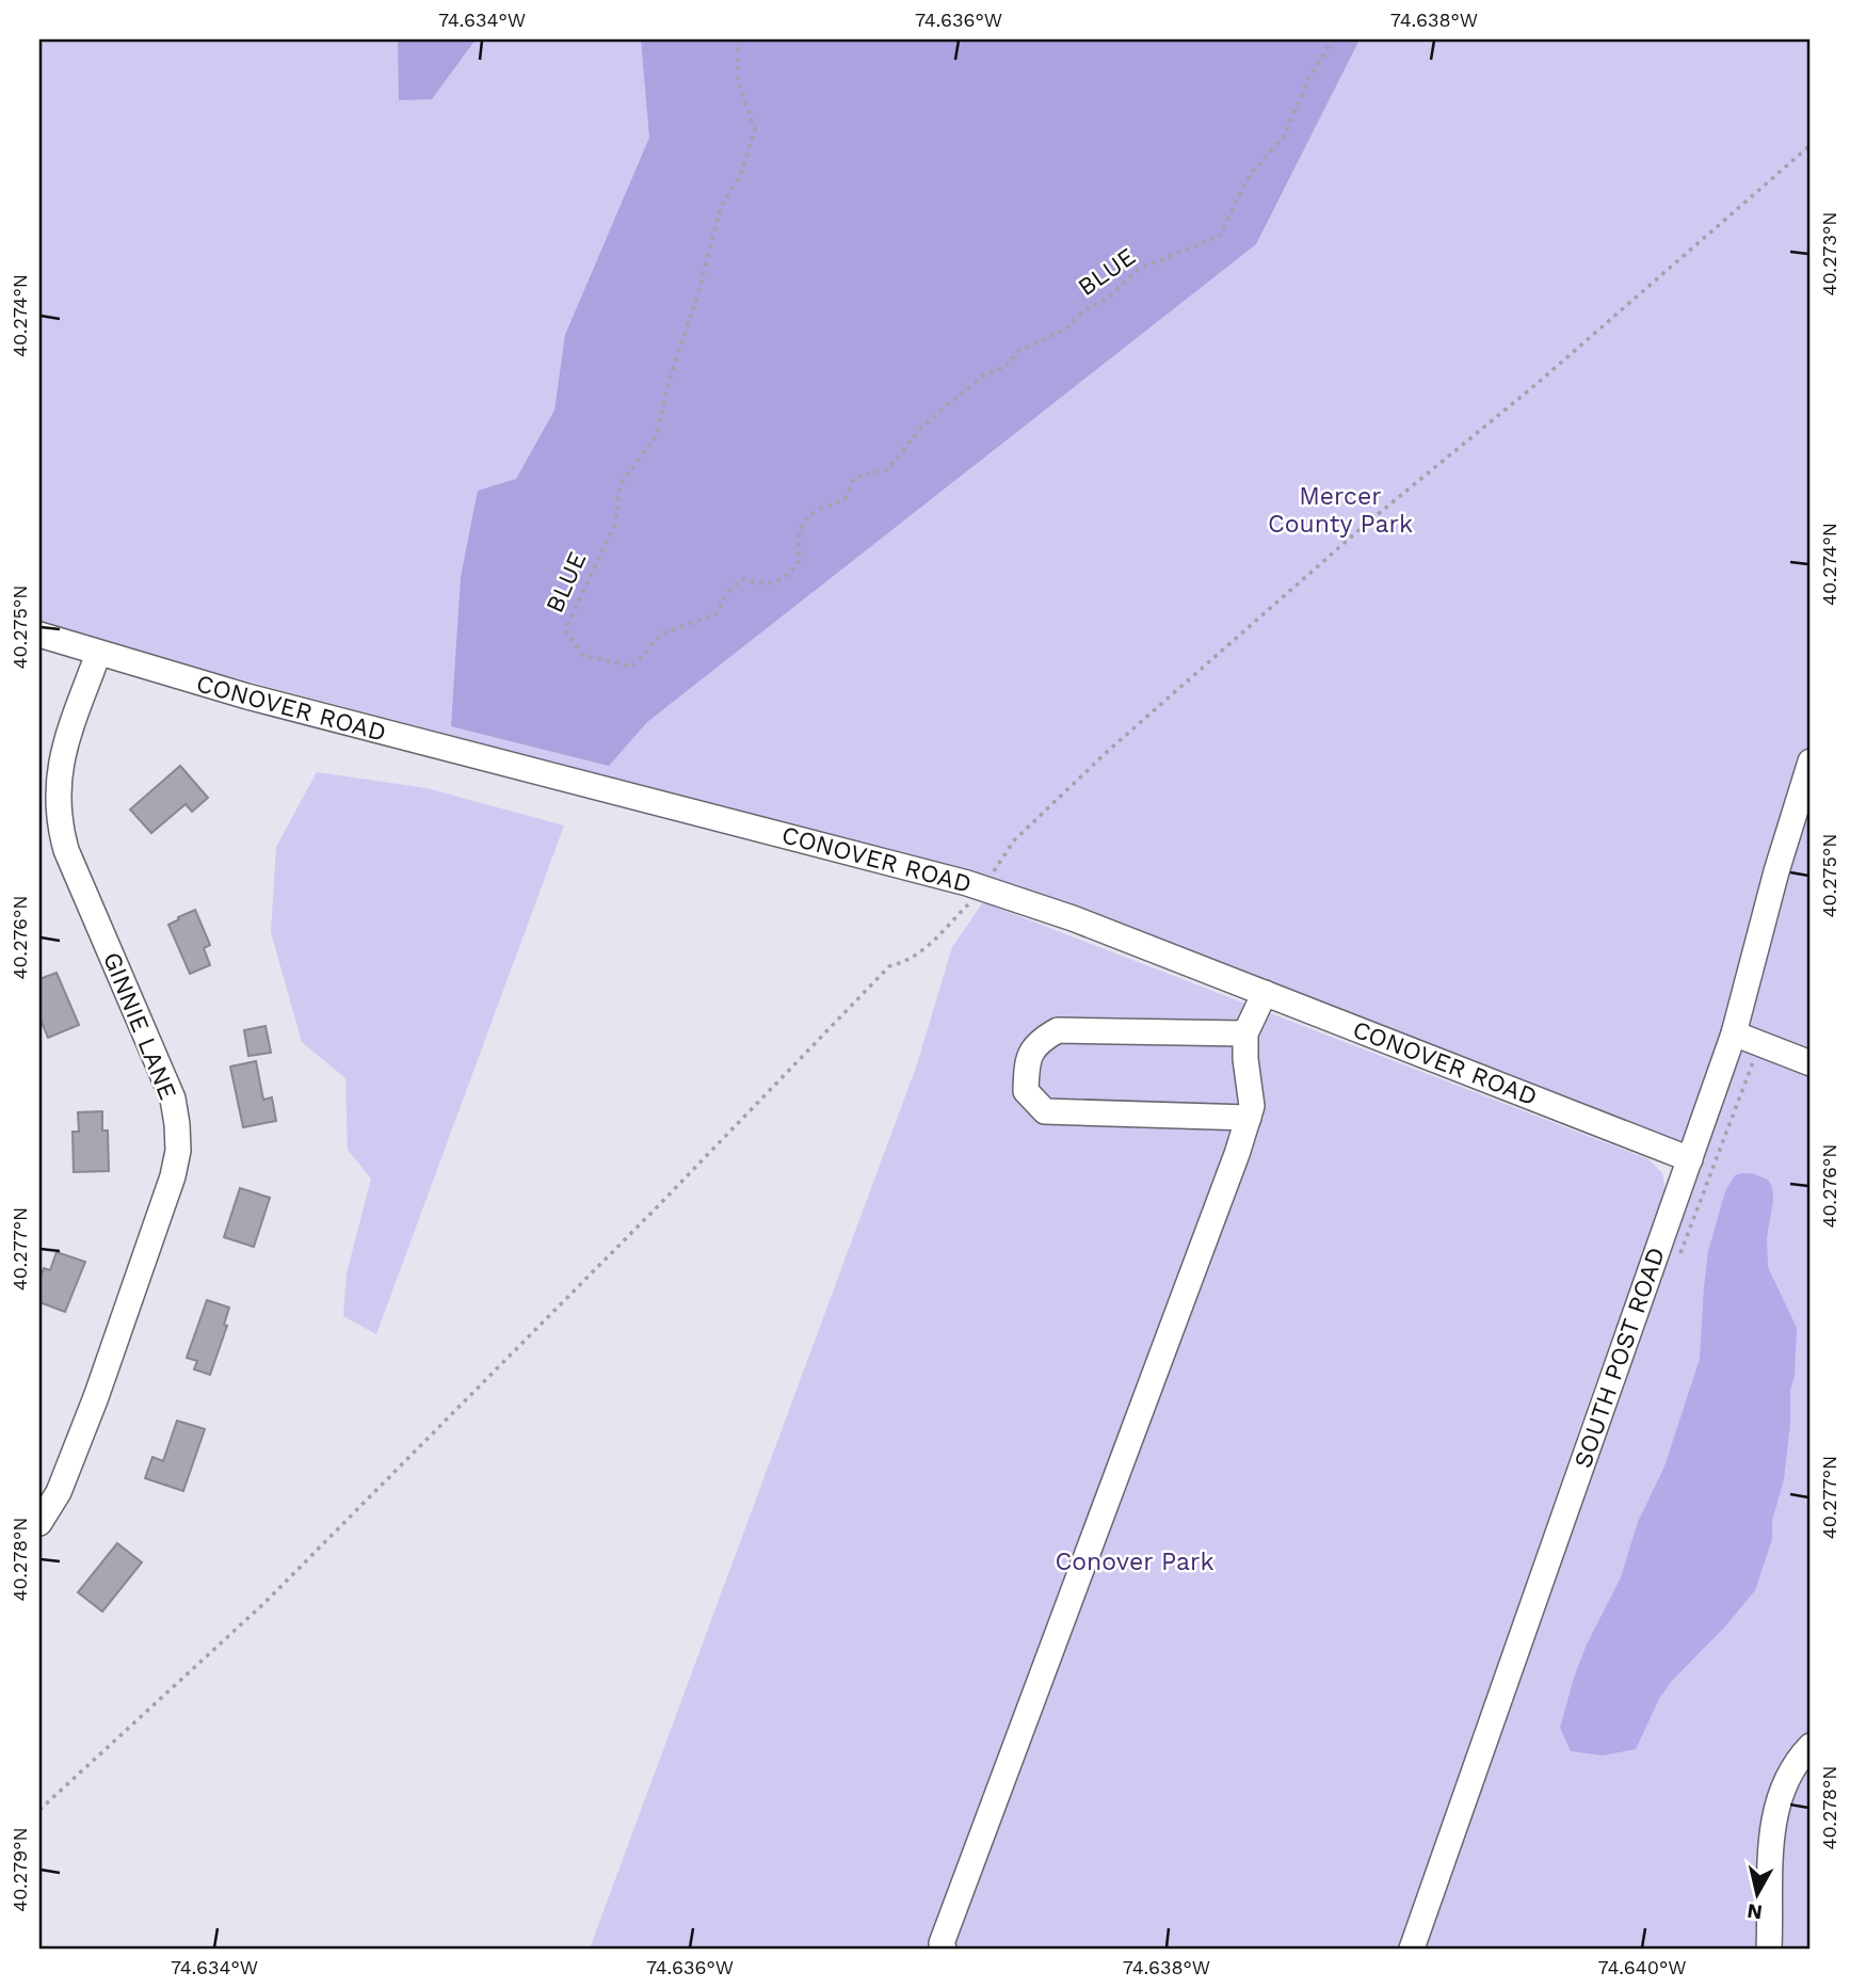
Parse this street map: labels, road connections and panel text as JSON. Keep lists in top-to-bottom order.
{
  "streets": {
    "street": ["CONOVER ROAD", "GINNIE LANE", "SOUTH POST ROAD"],
    "path": ["BLUE"]
  },
  "crossings": [
    ["CONOVER ROAD", "GINNIE LANE"],
    ["CONOVER ROAD", "SOUTH POST ROAD"]
  ],
  "parks": ["Mercer County Park", "Conover Park"],
  "north": "bottom",
  "coordinates": [
    "74.634°W",
    "74.636°W",
    "74.638°W",
    "40.273°N",
    "40.274°N",
    "40.275°N",
    "40.276°N",
    "40.277°N",
    "40.278°N",
    "40.279°N",
    "74.640°W"
  ]
}
